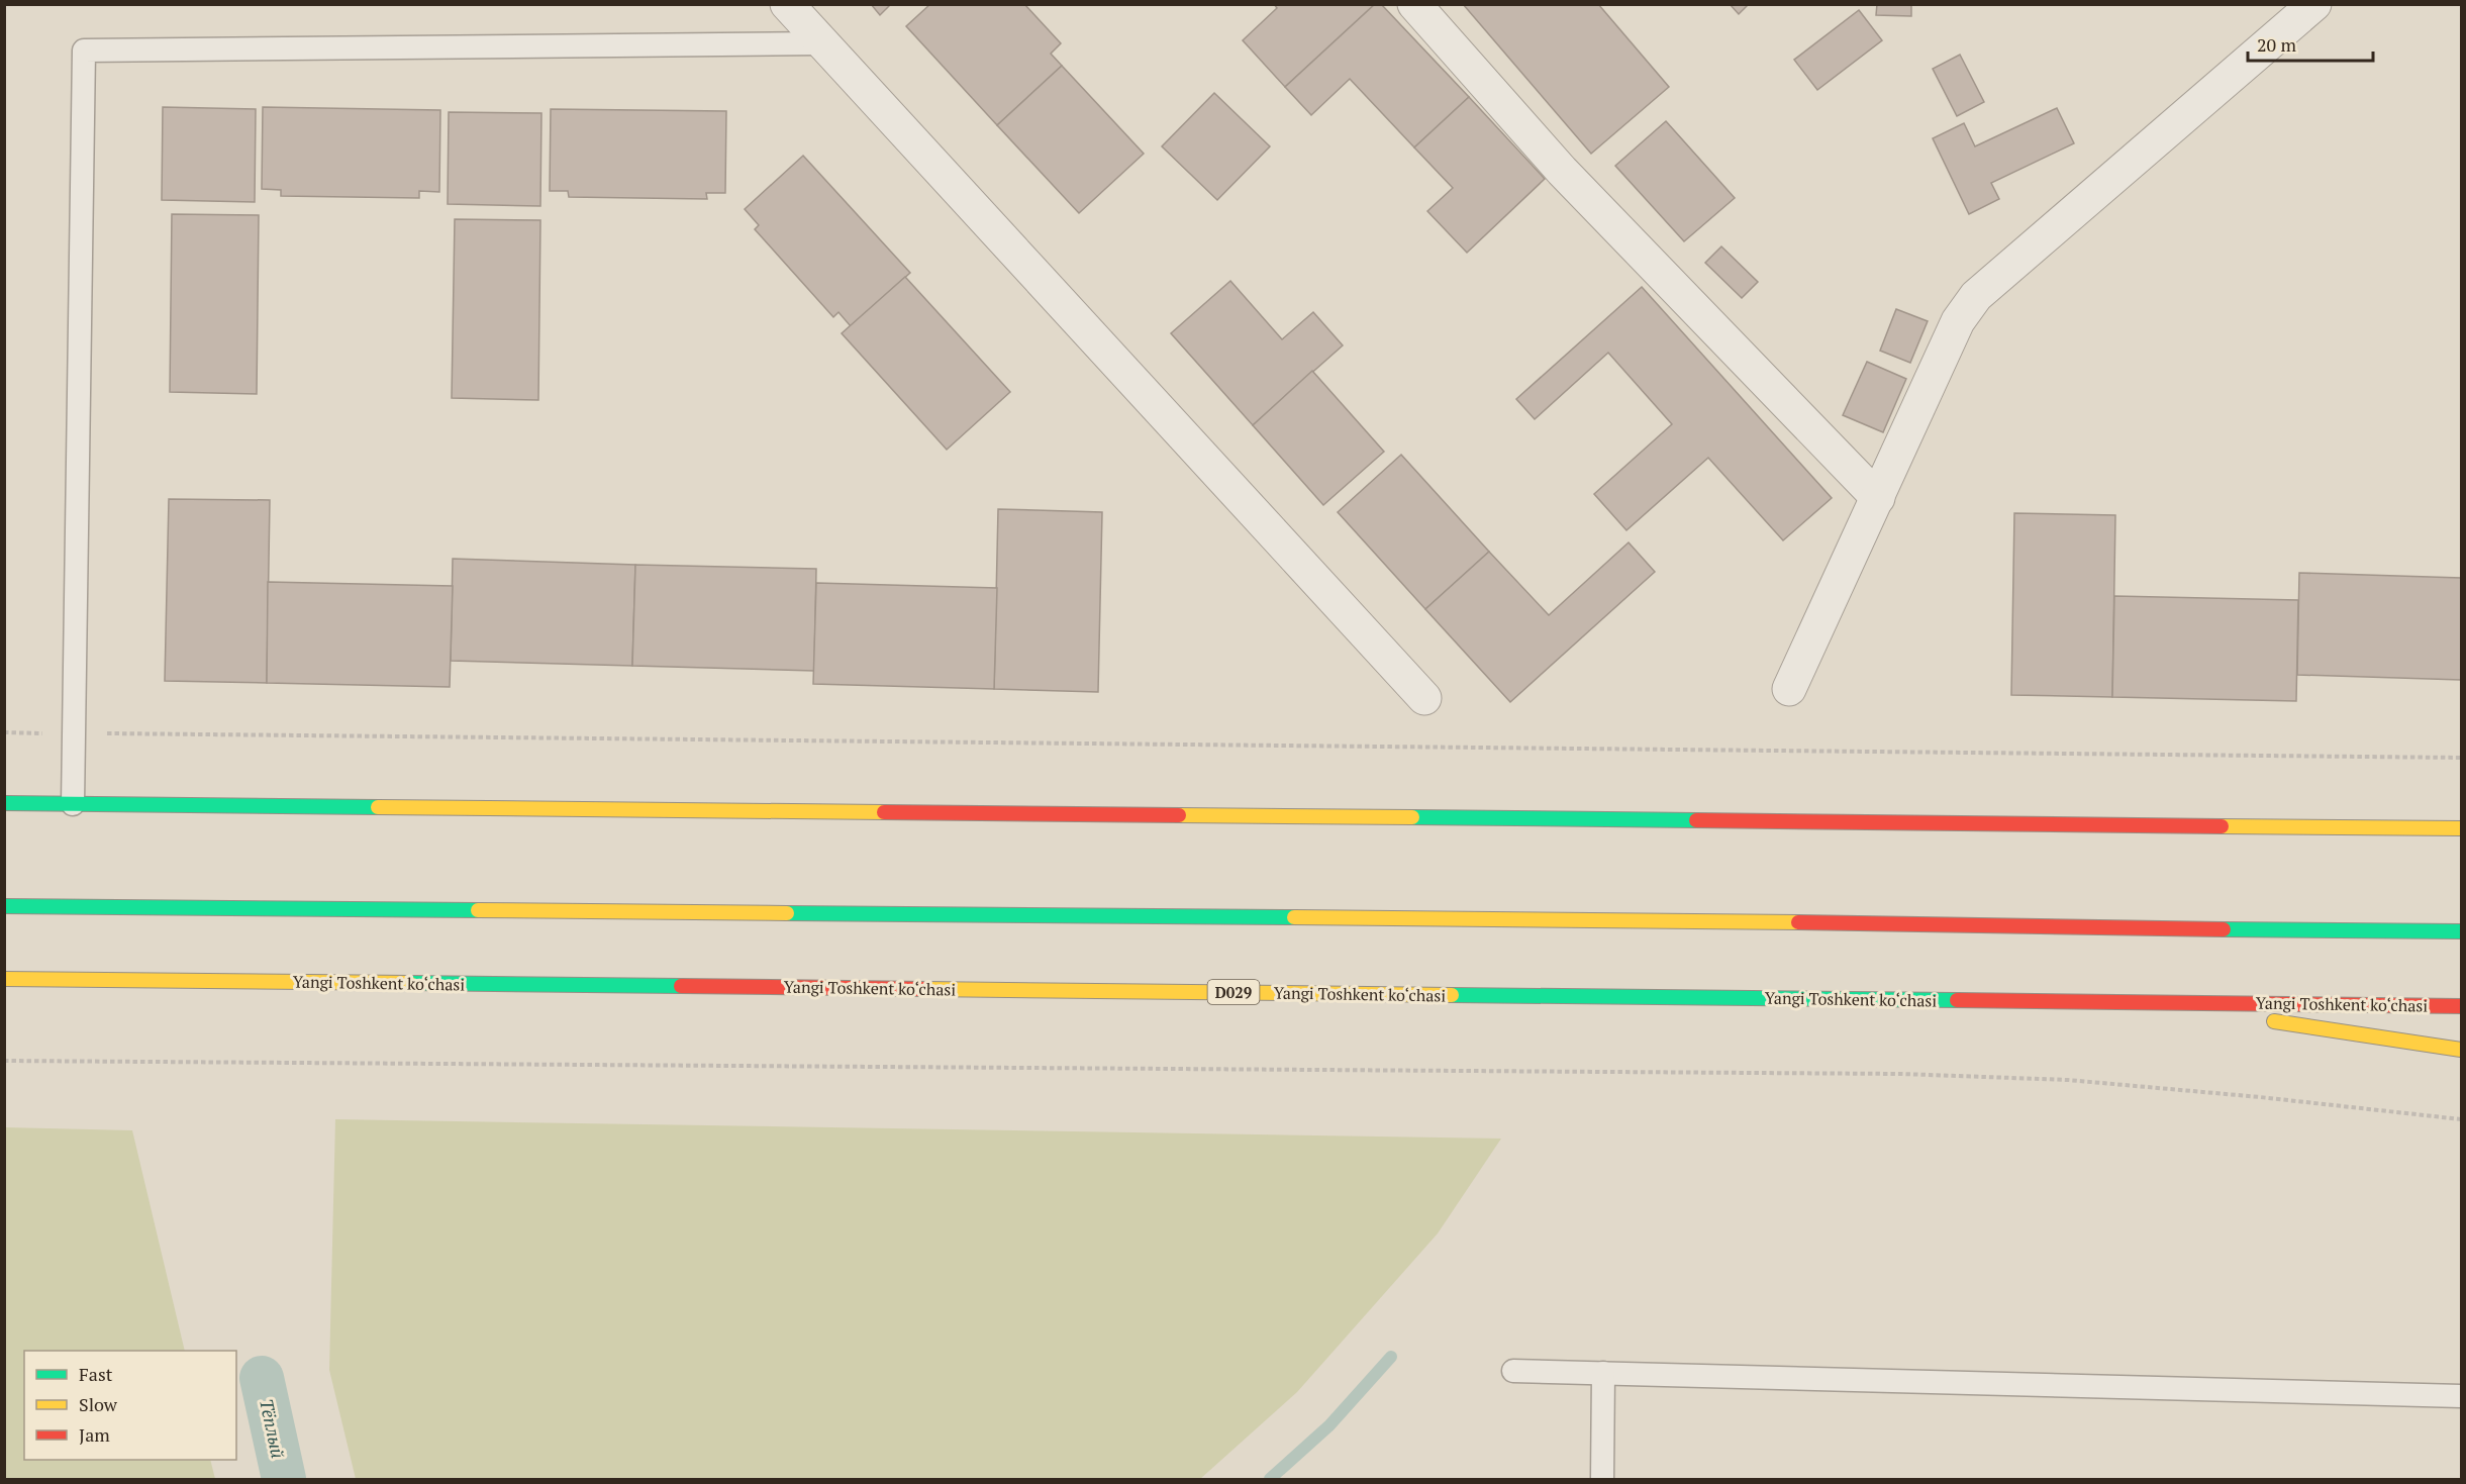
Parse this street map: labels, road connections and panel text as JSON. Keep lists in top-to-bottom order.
{
  "streets": {
    "main road": ["Yangi Toshkent ko‘chasi", "D029"]
  },
  "water": ["Тёплый"],
  "legend": ["Fast", "Slow", "Jam"],
  "scale_bar": "20 m"
}
